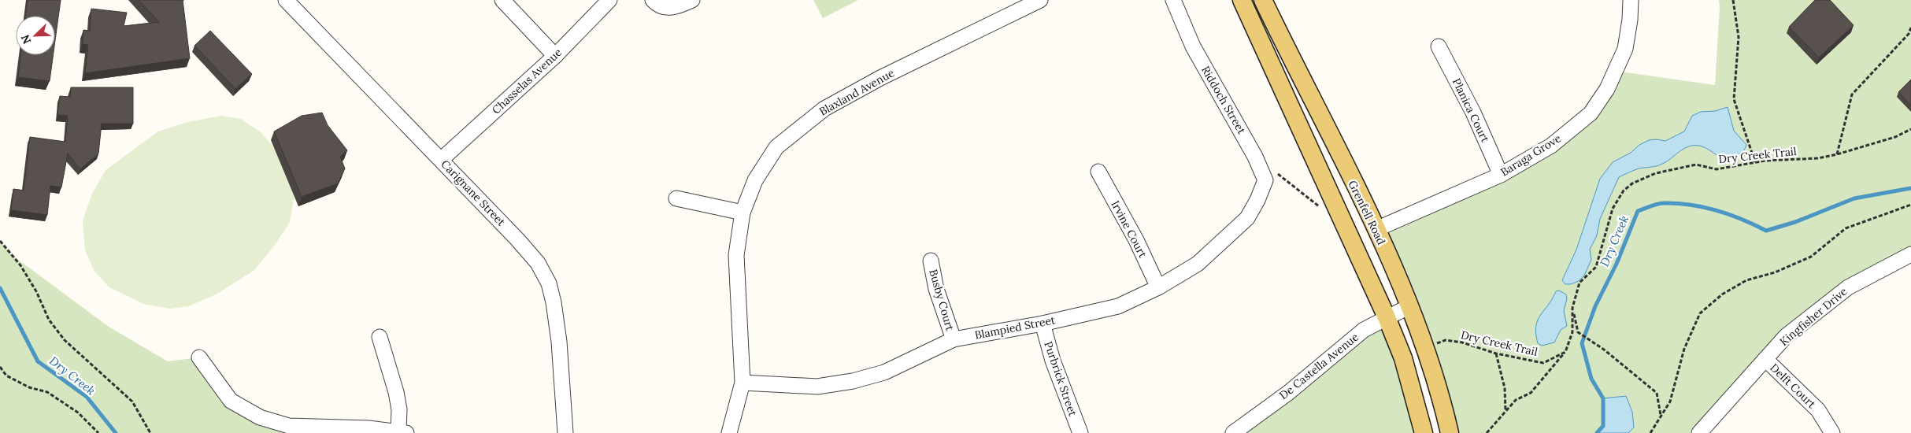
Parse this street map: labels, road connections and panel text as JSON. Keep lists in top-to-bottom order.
{
  "streets": {
    "main road": ["Grenfell Road"],
    "street": [
      "Chasselas Avenue",
      "Blaxland Avenue",
      "Riddoch Street",
      "Planica Court",
      "Baraga Grove",
      "Carignane Street",
      "Irvine Court",
      "Busby Court",
      "Kingfisher Drive",
      "Blampied Street",
      "De Castella Avenue",
      "Purbrick Street",
      "Delft Court"
    ],
    "path": ["Dry Creek Trail"]
  },
  "crossings": [
    ["Chasselas Avenue", "Carignane Street"],
    ["Blaxland Avenue", "Blampied Street"],
    ["Riddoch Street", "Blampied Street"],
    ["Planica Court", "Baraga Grove"],
    ["Baraga Grove", "Grenfell Road"],
    ["Dry Creek Trail", "Grenfell Road"],
    ["Grenfell Road", "De Castella Avenue"],
    ["Irvine Court", "Blampied Street"],
    ["Busby Court", "Blampied Street"],
    ["Kingfisher Drive", "Delft Court"],
    ["Blampied Street", "Purbrick Street"]
  ],
  "water": ["Dry Creek"],
  "north": "bottom left"
}
